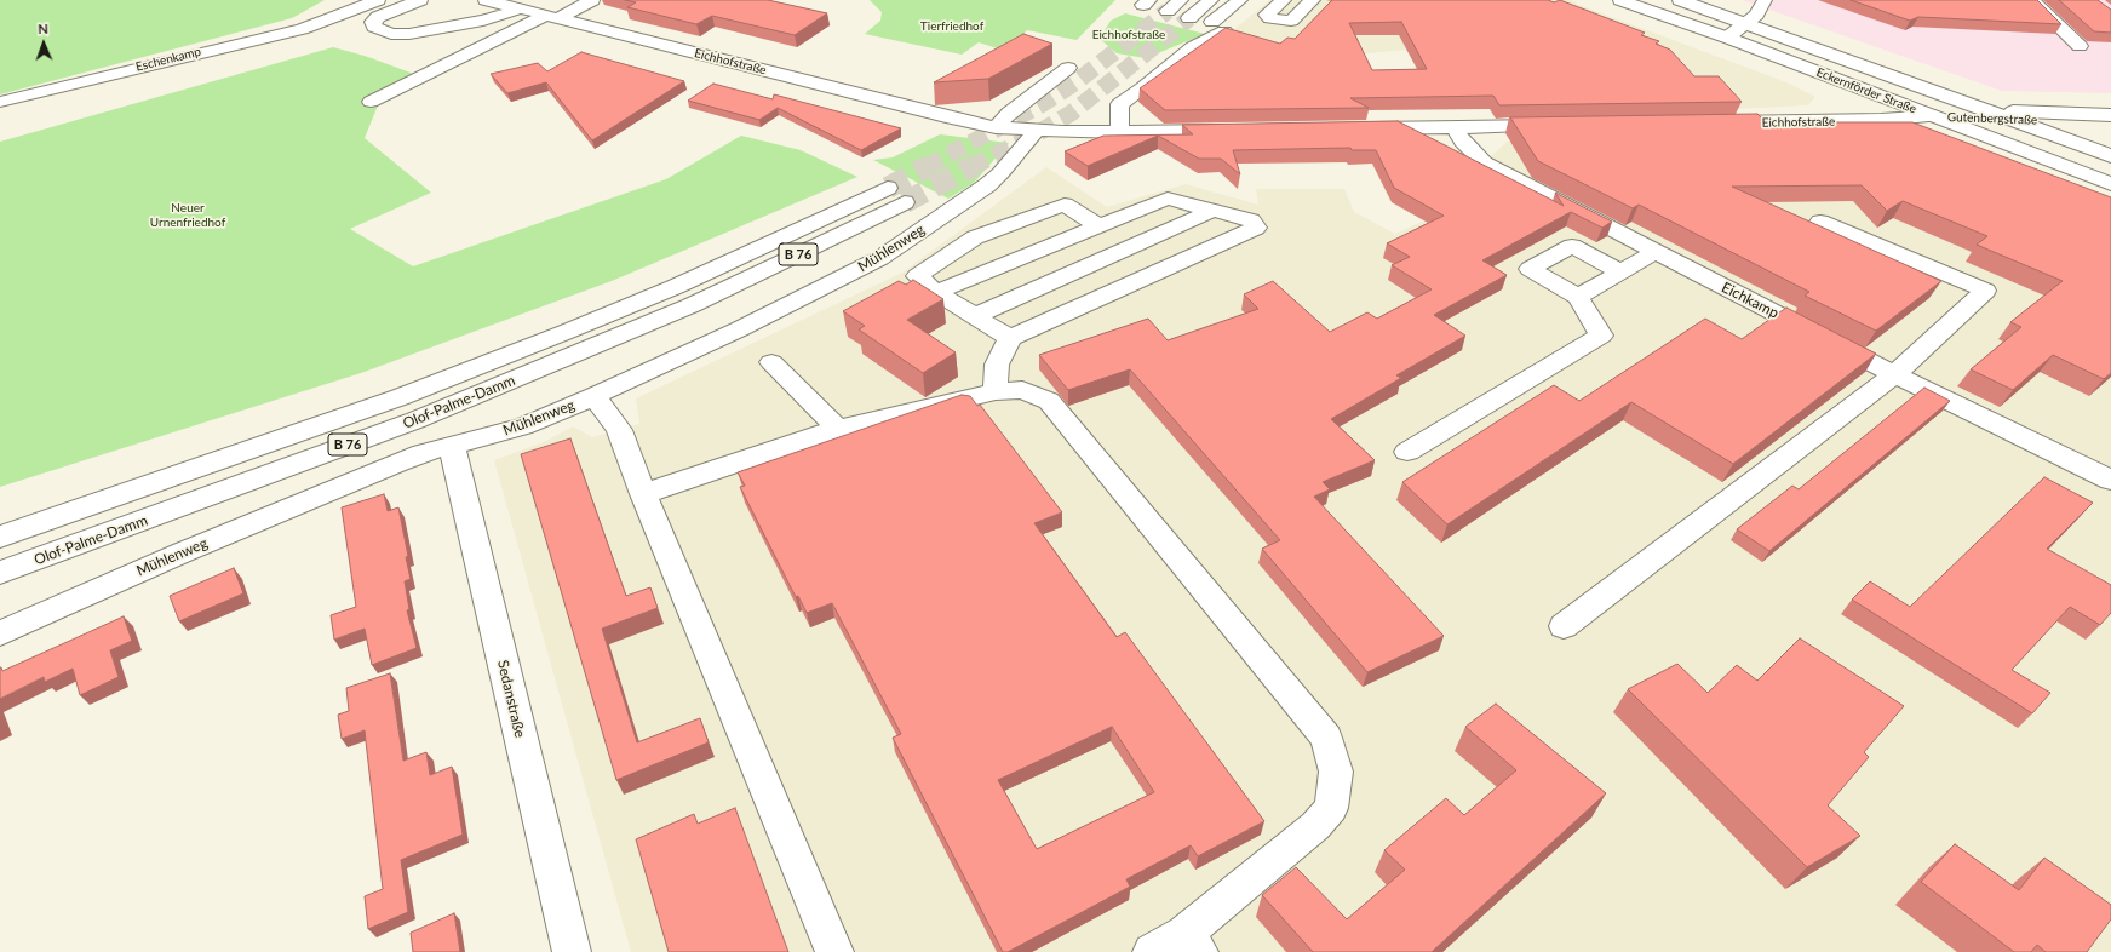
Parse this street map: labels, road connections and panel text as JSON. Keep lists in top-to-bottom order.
{
  "streets": {
    "main road": [
      "Eschenkamp",
      "Eichhofstraße",
      "Eckernförder Straße",
      "Gutenbergstraße",
      "Mühlenweg",
      "B 76",
      "Eichkamp",
      "Olof-Palme-Damm",
      "Sedanstraße"
    ]
  },
  "crossings": [
    ["Eichhofstraße", "Eckernförder Straße"],
    ["Eichhofstraße", "Gutenbergstraße"],
    ["Eichhofstraße", "Mühlenweg"],
    ["Eckernförder Straße", "Gutenbergstraße"],
    ["Mühlenweg", "Sedanstraße"]
  ],
  "parks": ["Tierfriedhof", "Eichhofstraße", "Neuer Urnenfriedhof"],
  "north": "top"
}
